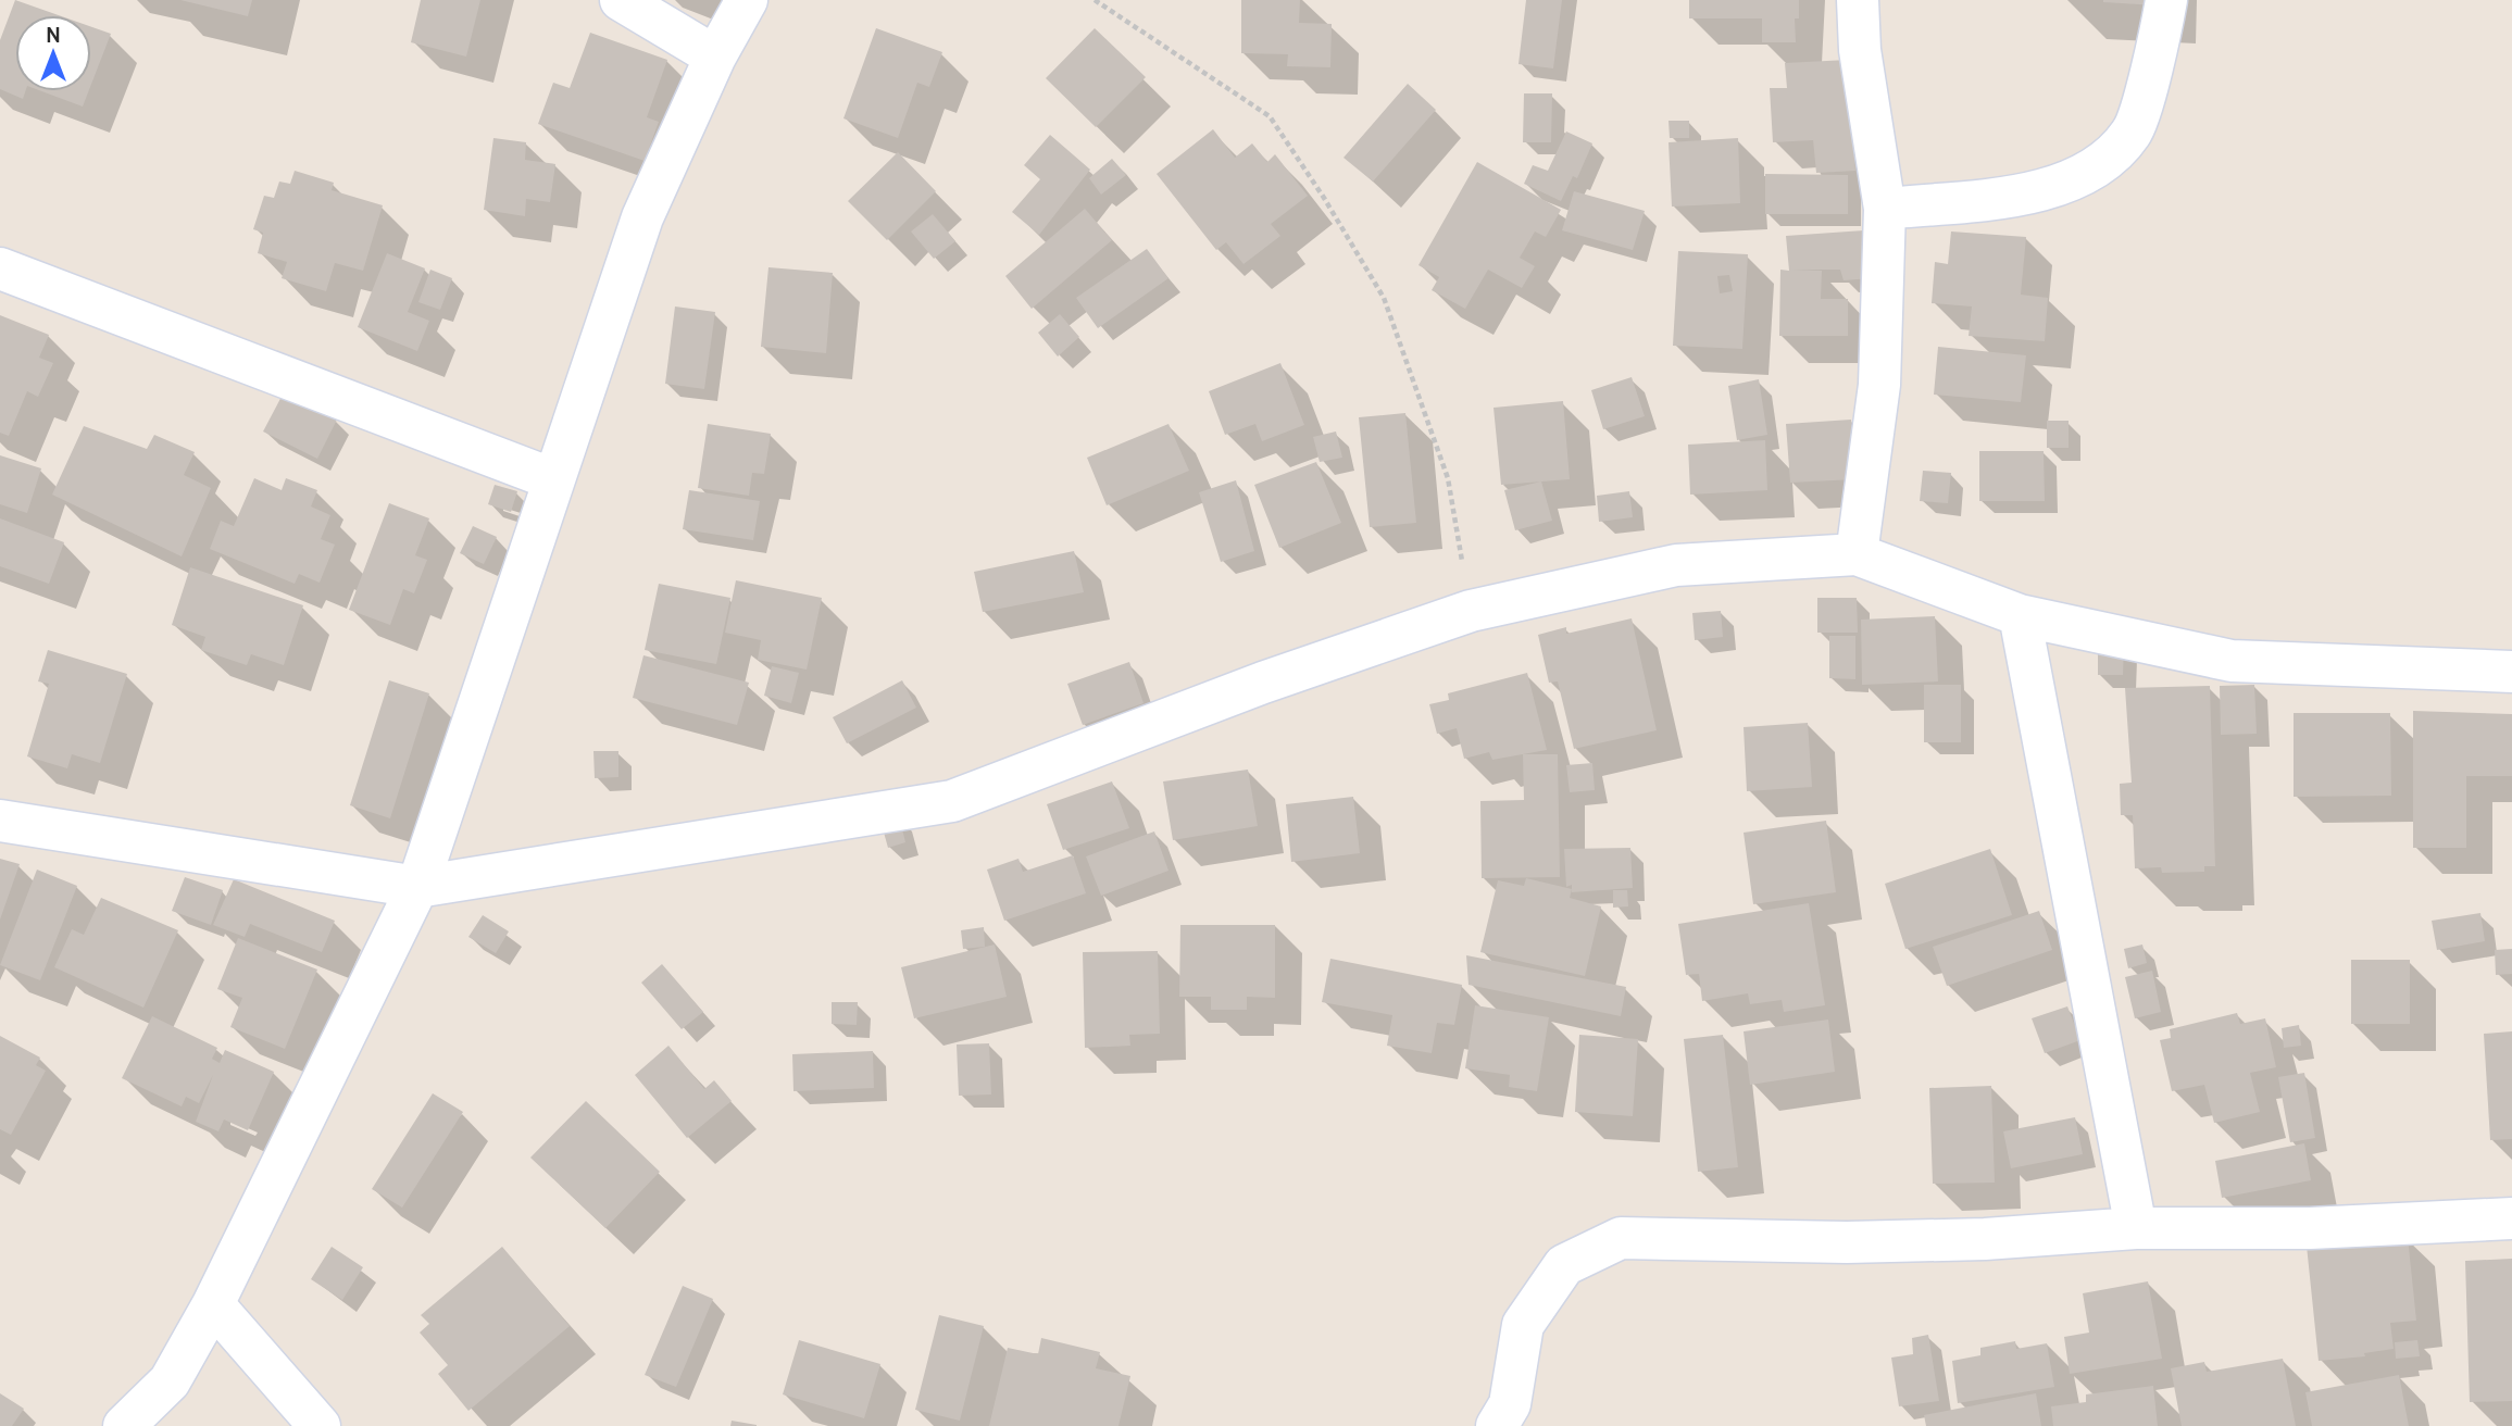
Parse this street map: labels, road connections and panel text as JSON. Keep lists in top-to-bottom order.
{
  "north": "top"
}
